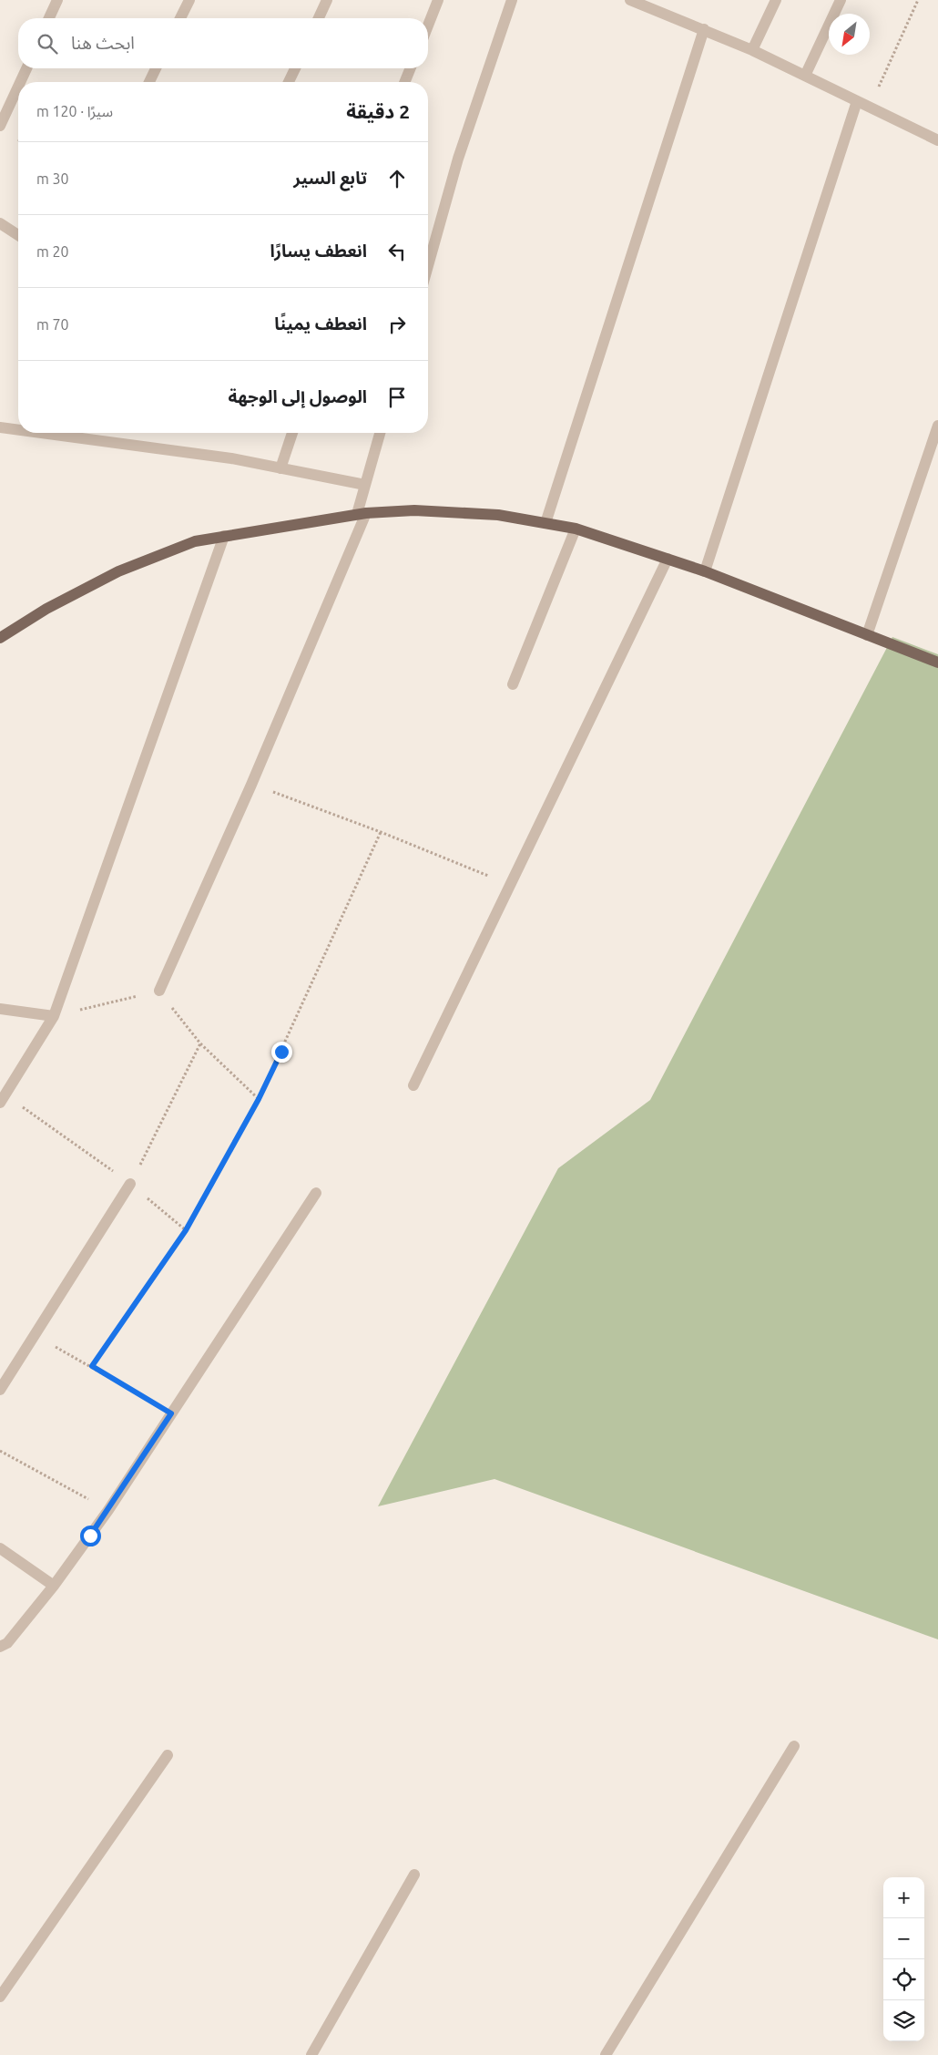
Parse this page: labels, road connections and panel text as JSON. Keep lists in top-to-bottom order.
{
  "north": "bottom left",
  "page": {
    "search": "ابحث هنا",
    "heading": ["2 دقيقة", "سيرًا · 120 m"],
    "list": [
      ["تابع السير", "30 m"],
      ["انعطف يسارًا", "20 m"],
      ["انعطف يمينًا", "70 m"],
      "الوصول إلى الوجهة"
    ],
    "map_buttons": ["+", "−"]
  }
}
